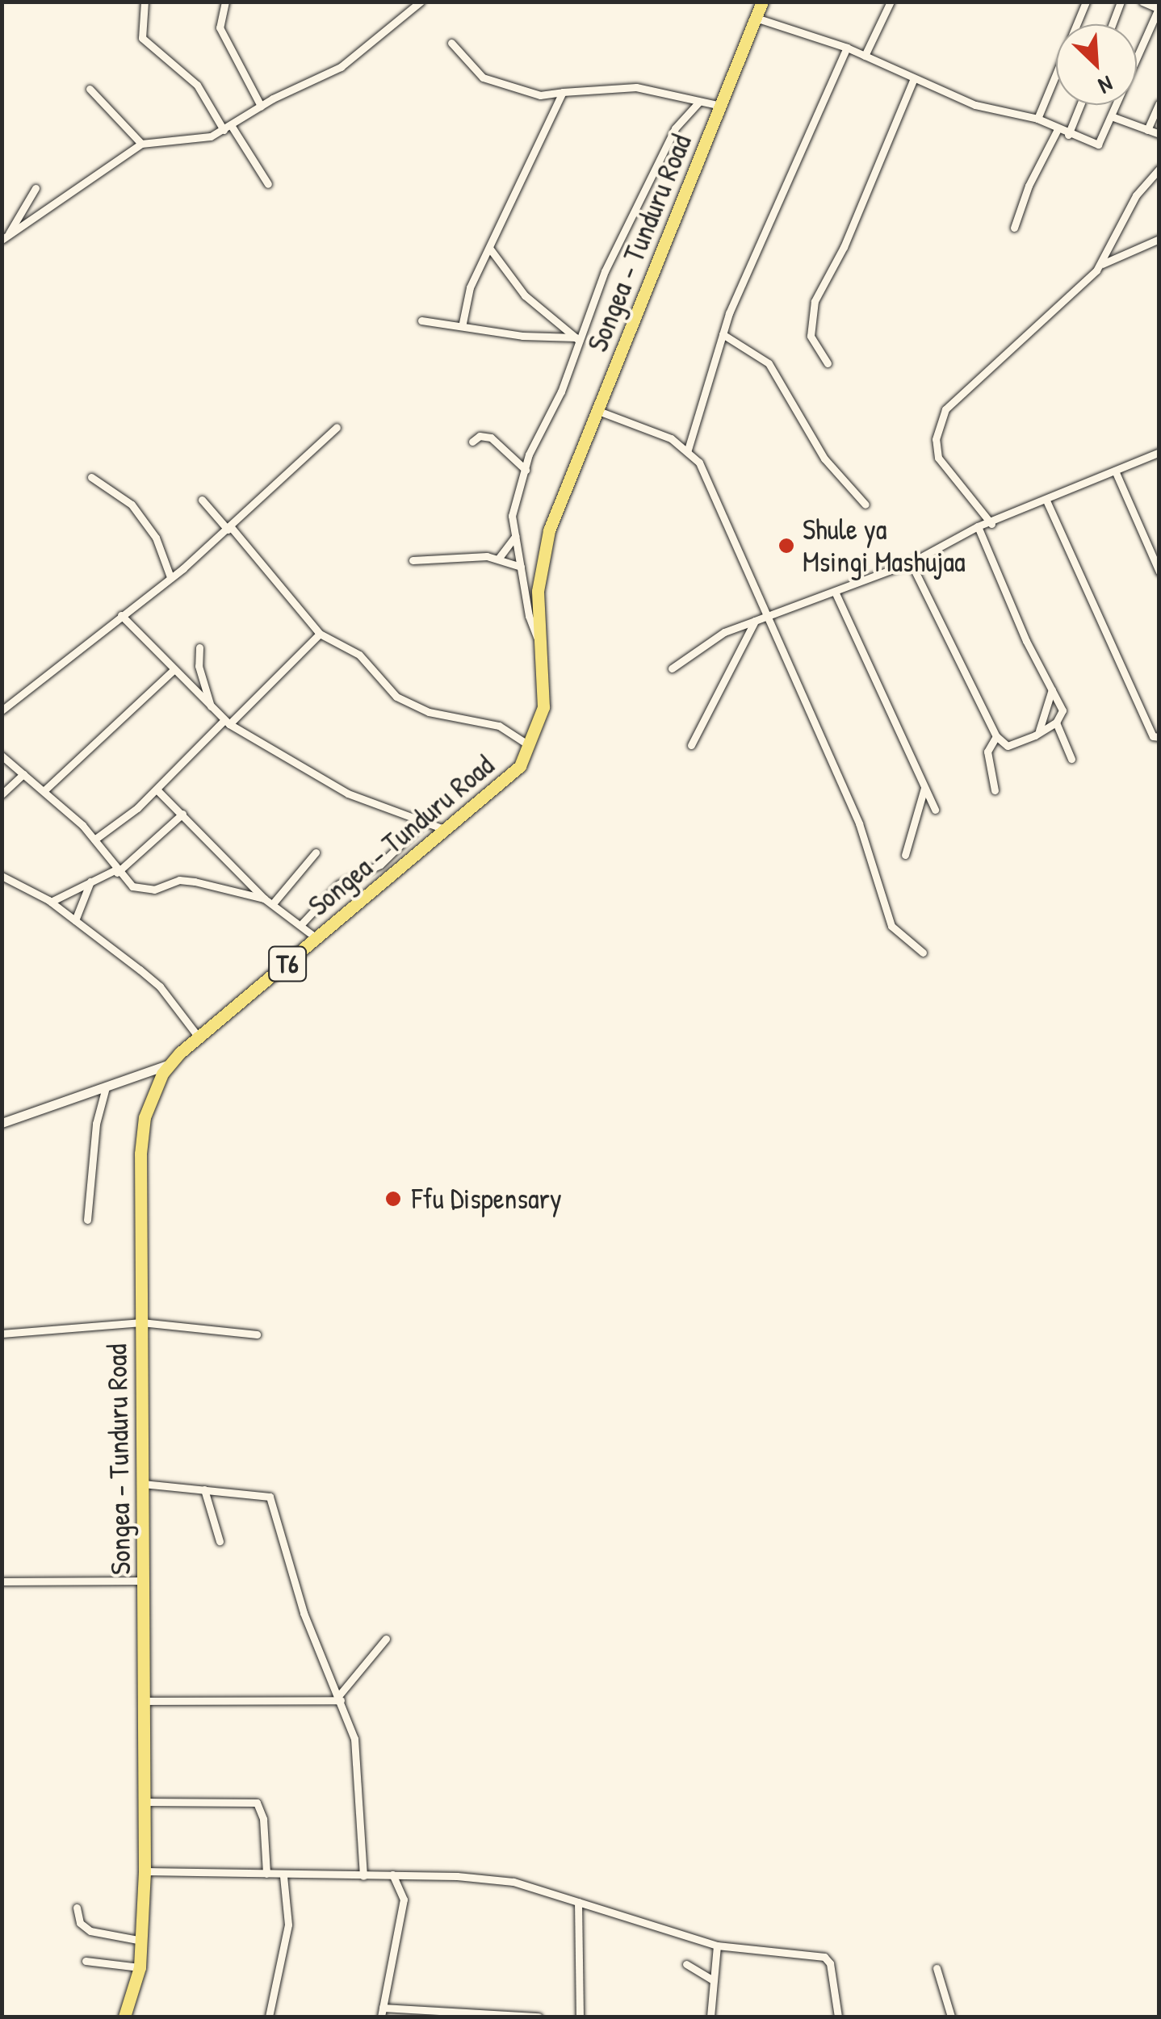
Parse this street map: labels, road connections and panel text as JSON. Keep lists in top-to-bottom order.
{
  "streets": {
    "highway": ["Songea - Tunduru Road", "T6"]
  },
  "places": ["Shule ya Msingi Mashujaa", "Ffu Dispensary"],
  "north": "bottom right"
}
